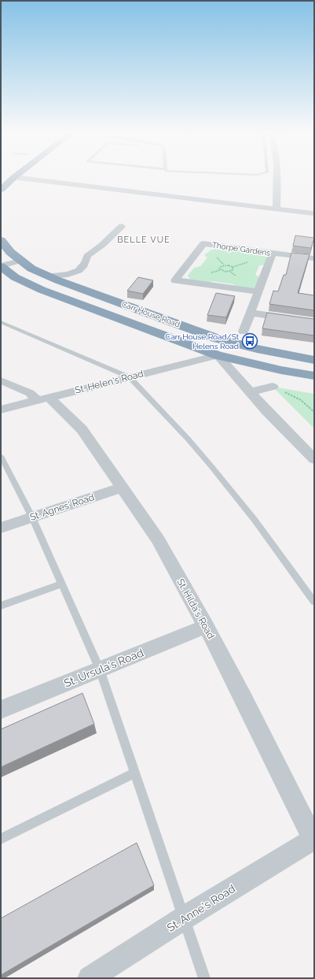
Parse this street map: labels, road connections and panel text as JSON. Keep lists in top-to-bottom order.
{
  "streets": {
    "highway": ["Carr House Road"],
    "street": [
      "Thorpe Gardens",
      "St. Helen's Road",
      "St. Agnes' Road",
      "St. Hilda's Road",
      "St. Ursula's Road",
      "St. Anne's Road"
    ]
  },
  "crossings": [
    ["Carr House Road", "St. Helen's Road"],
    ["St. Helen's Road", "St. Hilda's Road"],
    ["St. Agnes' Road", "St. Hilda's Road"],
    ["St. Hilda's Road", "St. Ursula's Road"],
    ["St. Hilda's Road", "St. Anne's Road"]
  ],
  "districts": ["BELLE VUE"],
  "places": {
    "bus stop": ["Carr House Road/St Helens Road"]
  }
}
